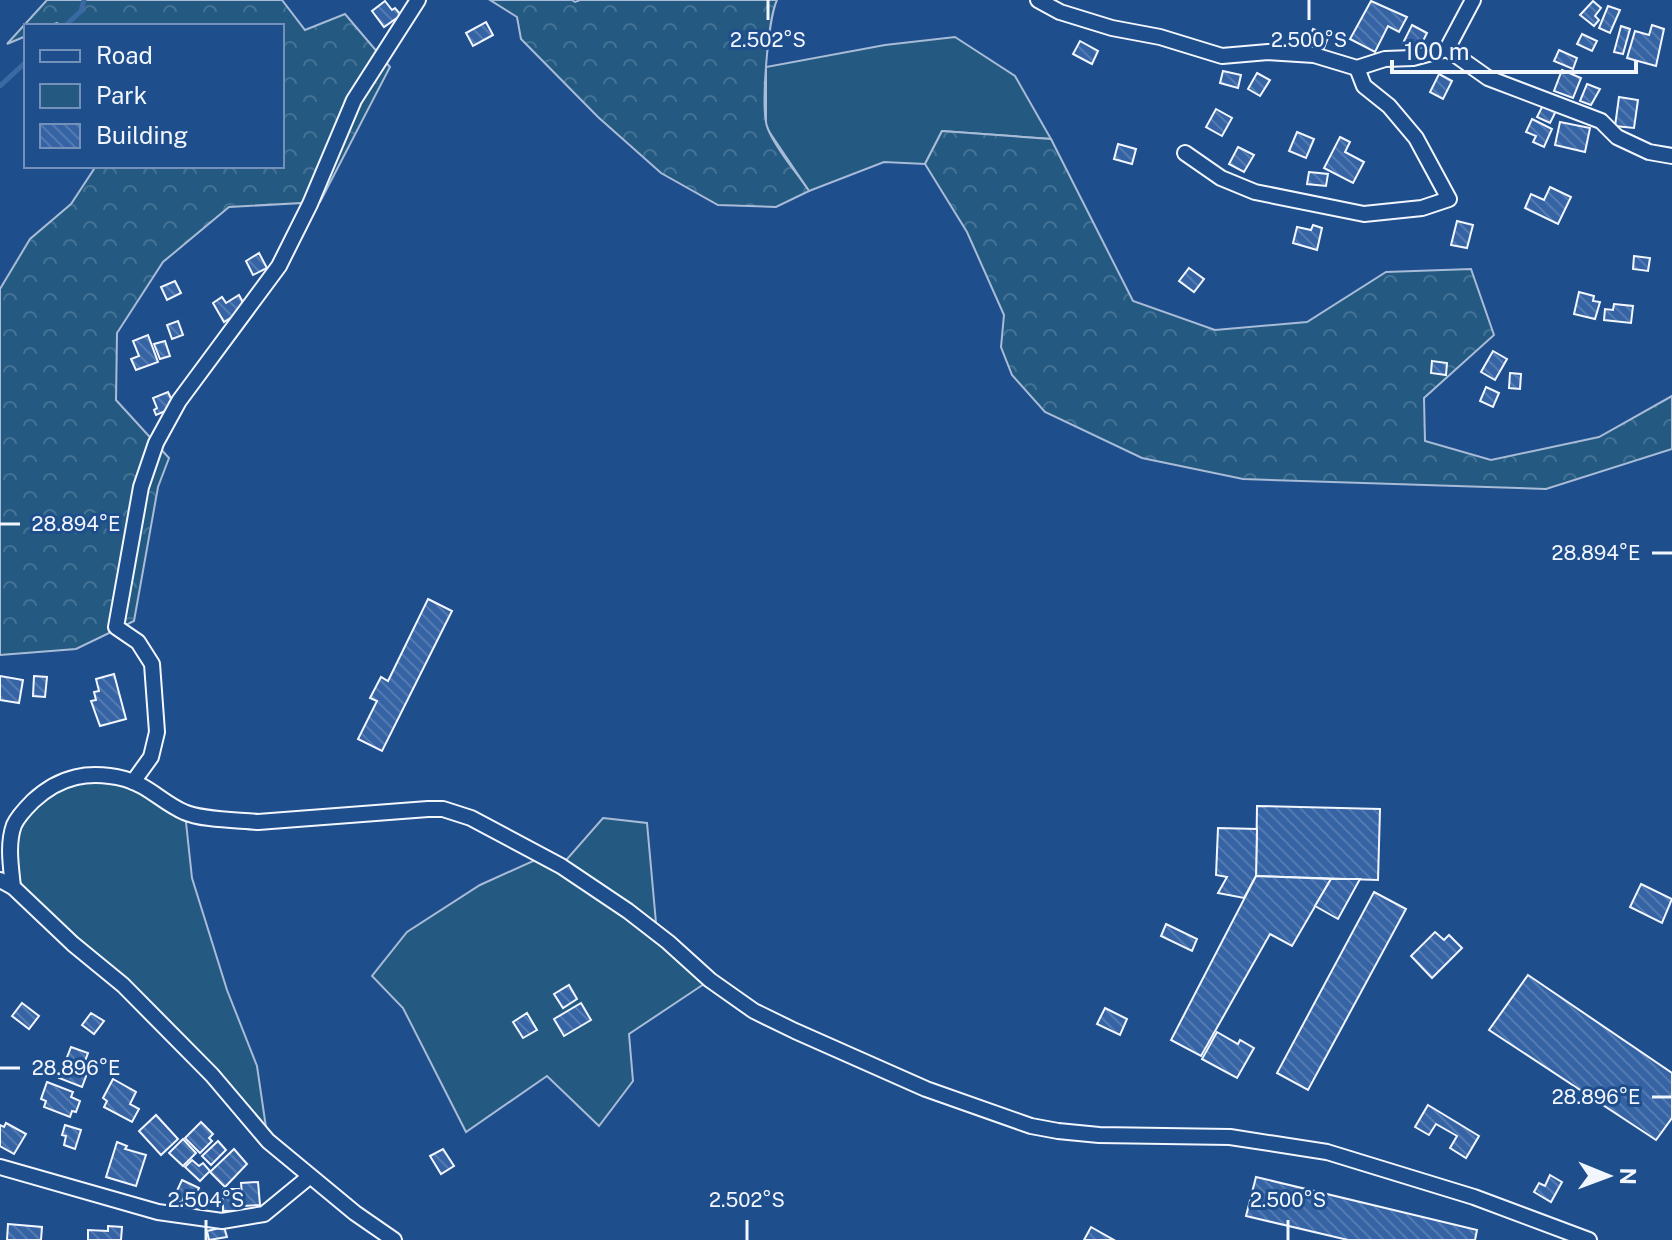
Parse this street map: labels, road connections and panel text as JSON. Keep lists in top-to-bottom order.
{
  "legend": ["Road", "Park", "Building"],
  "scale_bar": "100 m",
  "north": "right",
  "coordinates": [
    "2.502°S",
    "2.500°S",
    "28.894°E",
    "28.896°E",
    "2.504°S"
  ]
}
